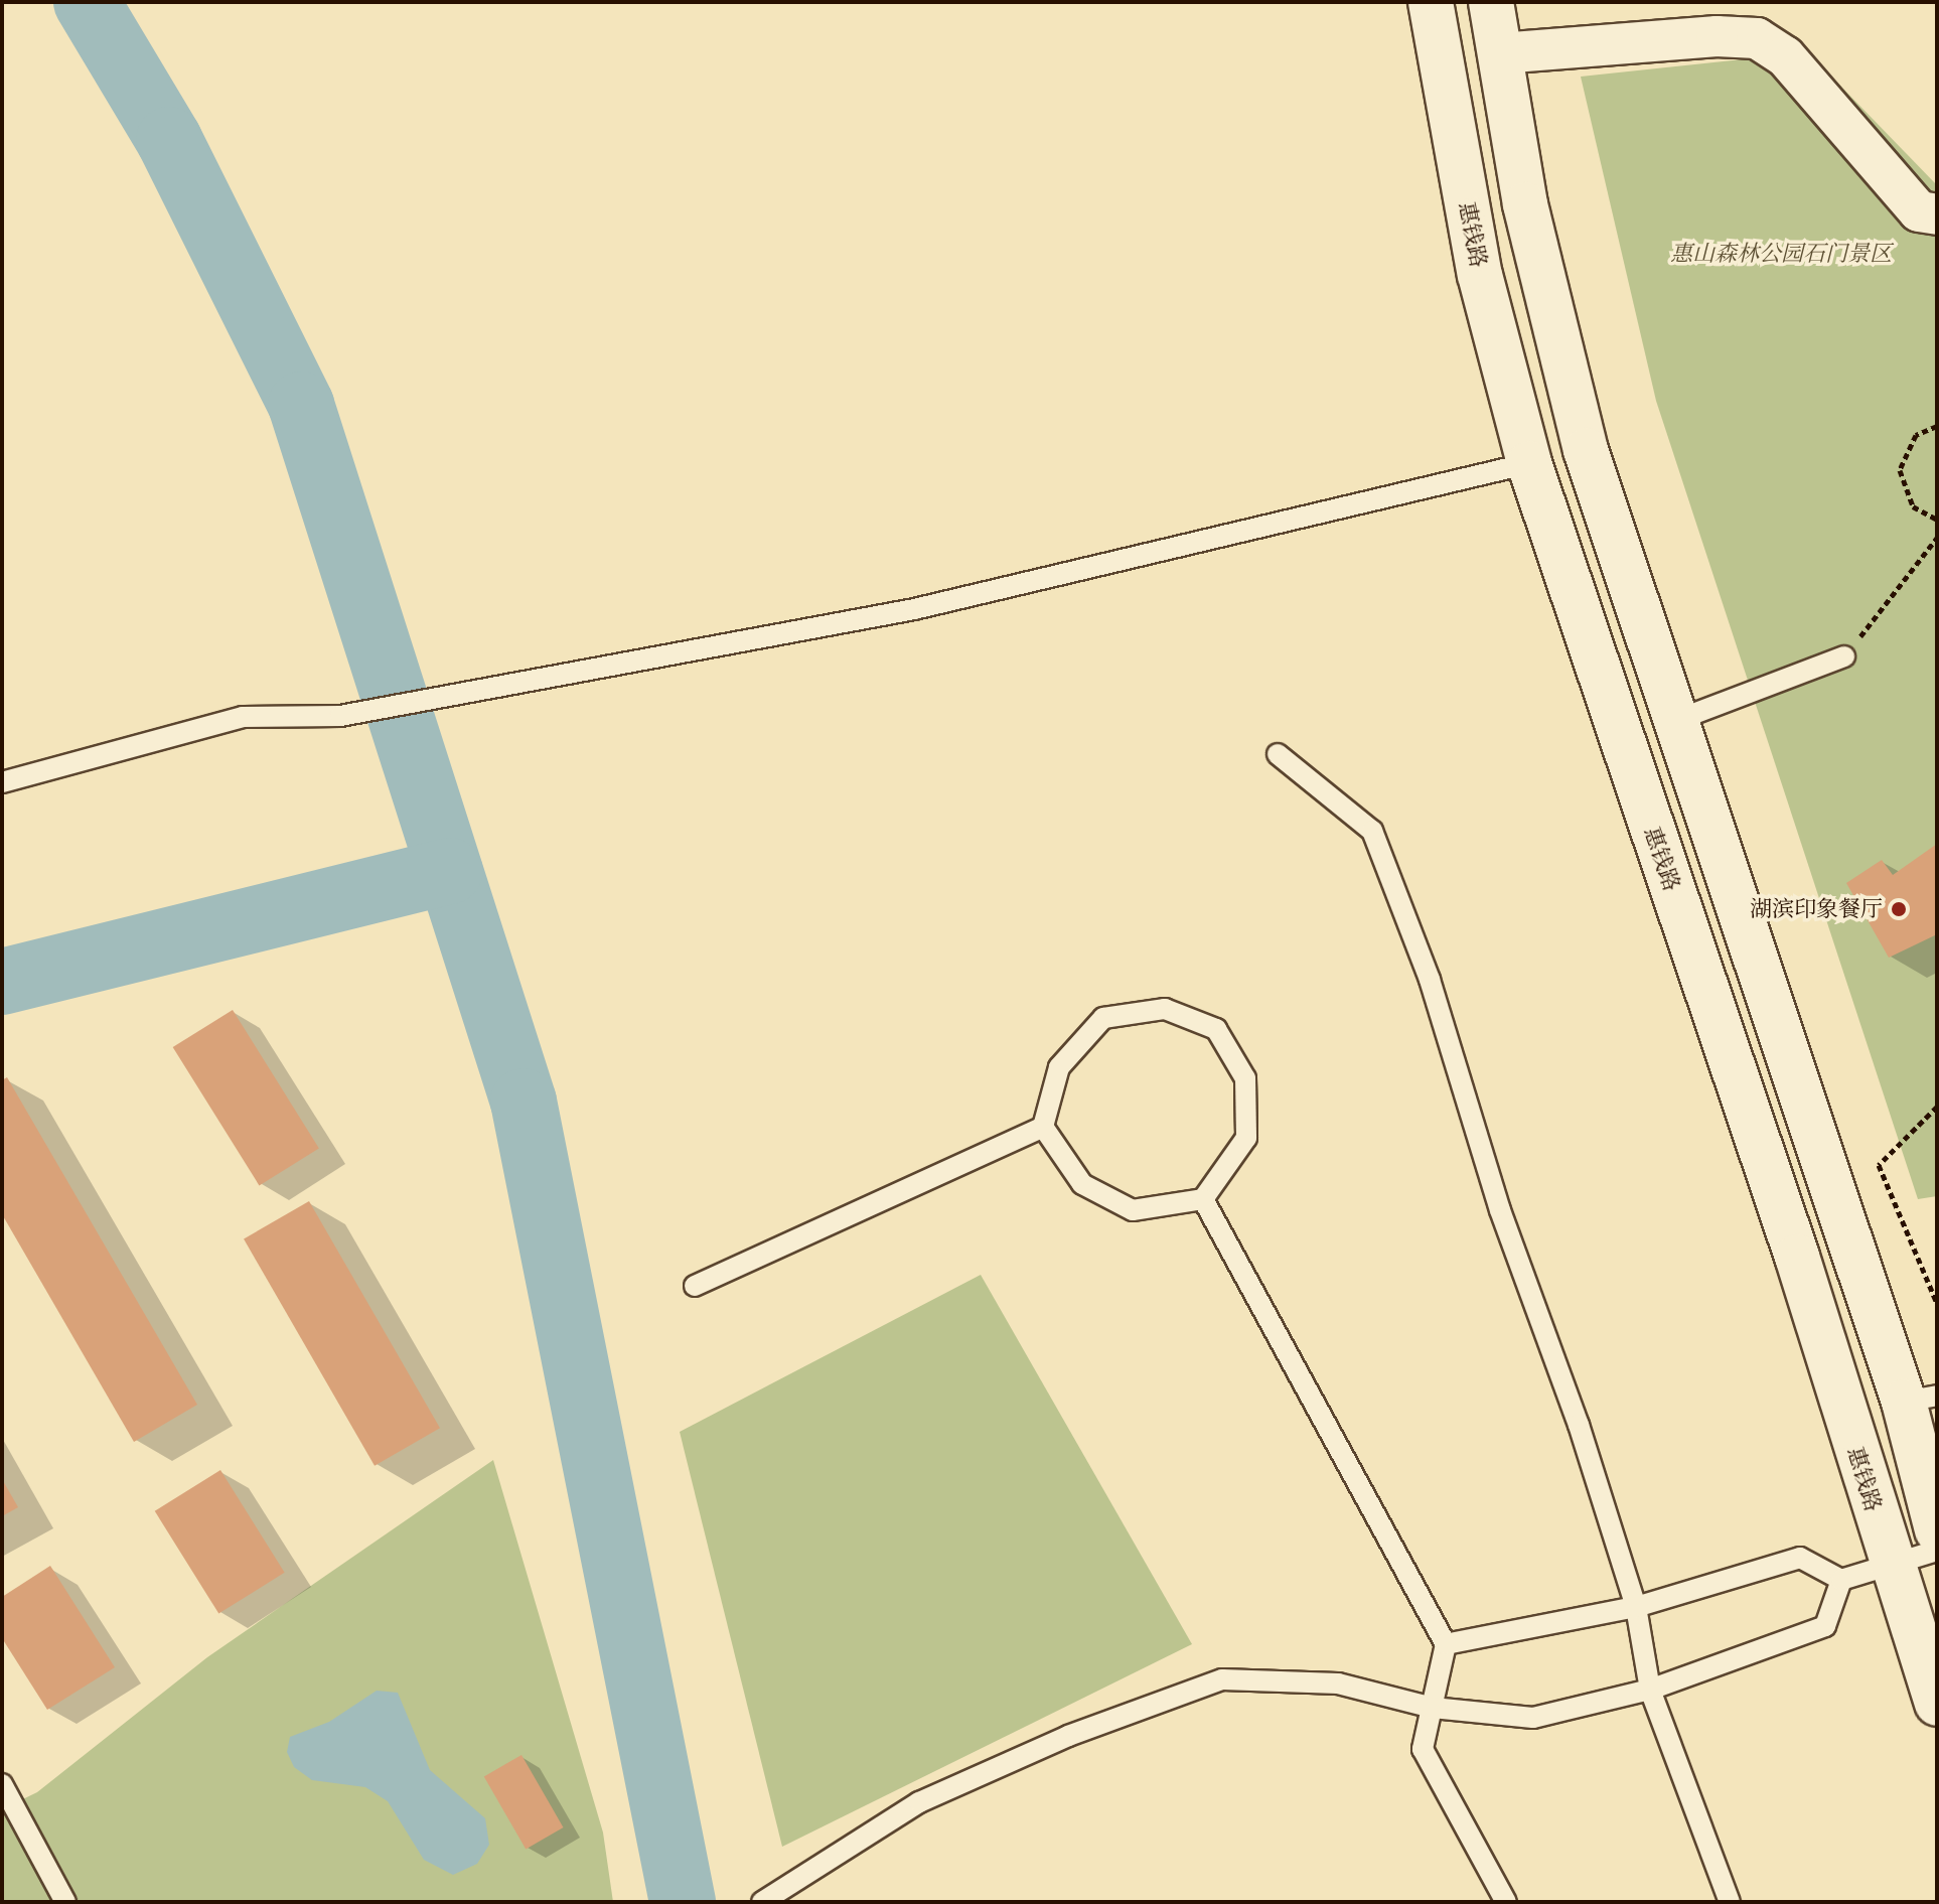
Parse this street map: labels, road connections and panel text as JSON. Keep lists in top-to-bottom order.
{
  "streets": {
    "main road": ["惠钱路"]
  },
  "parks": ["惠山森林公园石门景区"],
  "places": ["湖滨印象餐厅"]
}
